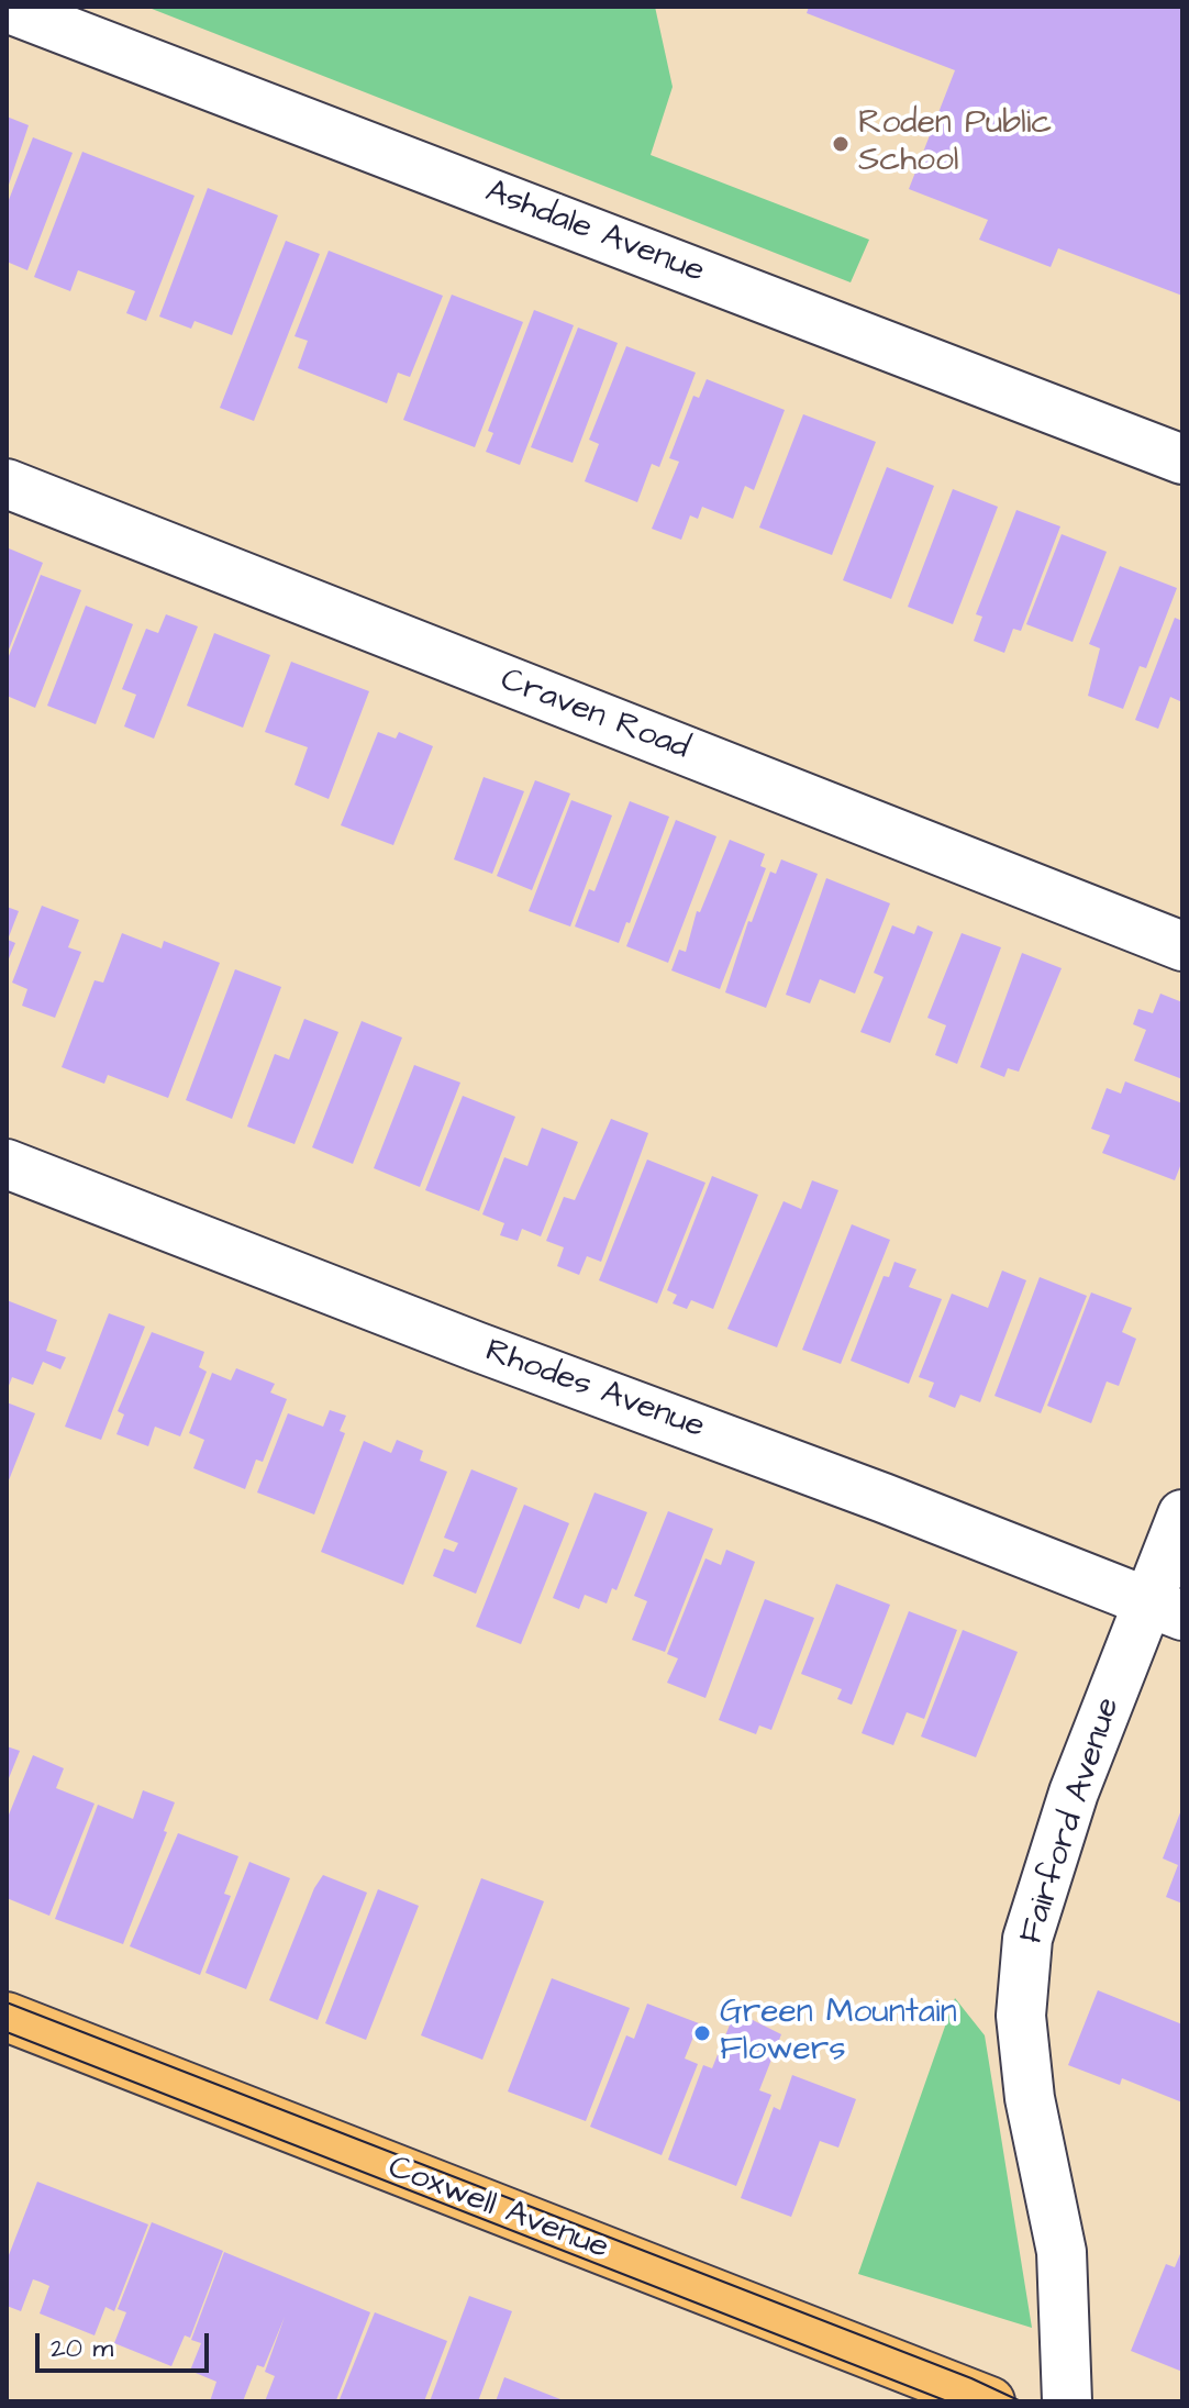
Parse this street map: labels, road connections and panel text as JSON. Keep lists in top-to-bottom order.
{
  "streets": {
    "main road": ["Coxwell Avenue"],
    "street": [
      "Ashdale Avenue",
      "Craven Road",
      "Rhodes Avenue",
      "Fairford Avenue"
    ]
  },
  "crossings": [
    ["Rhodes Avenue", "Fairford Avenue"]
  ],
  "places": ["Roden Public School", "Green Mountain Flowers"],
  "scale_bar": "20 m"
}
